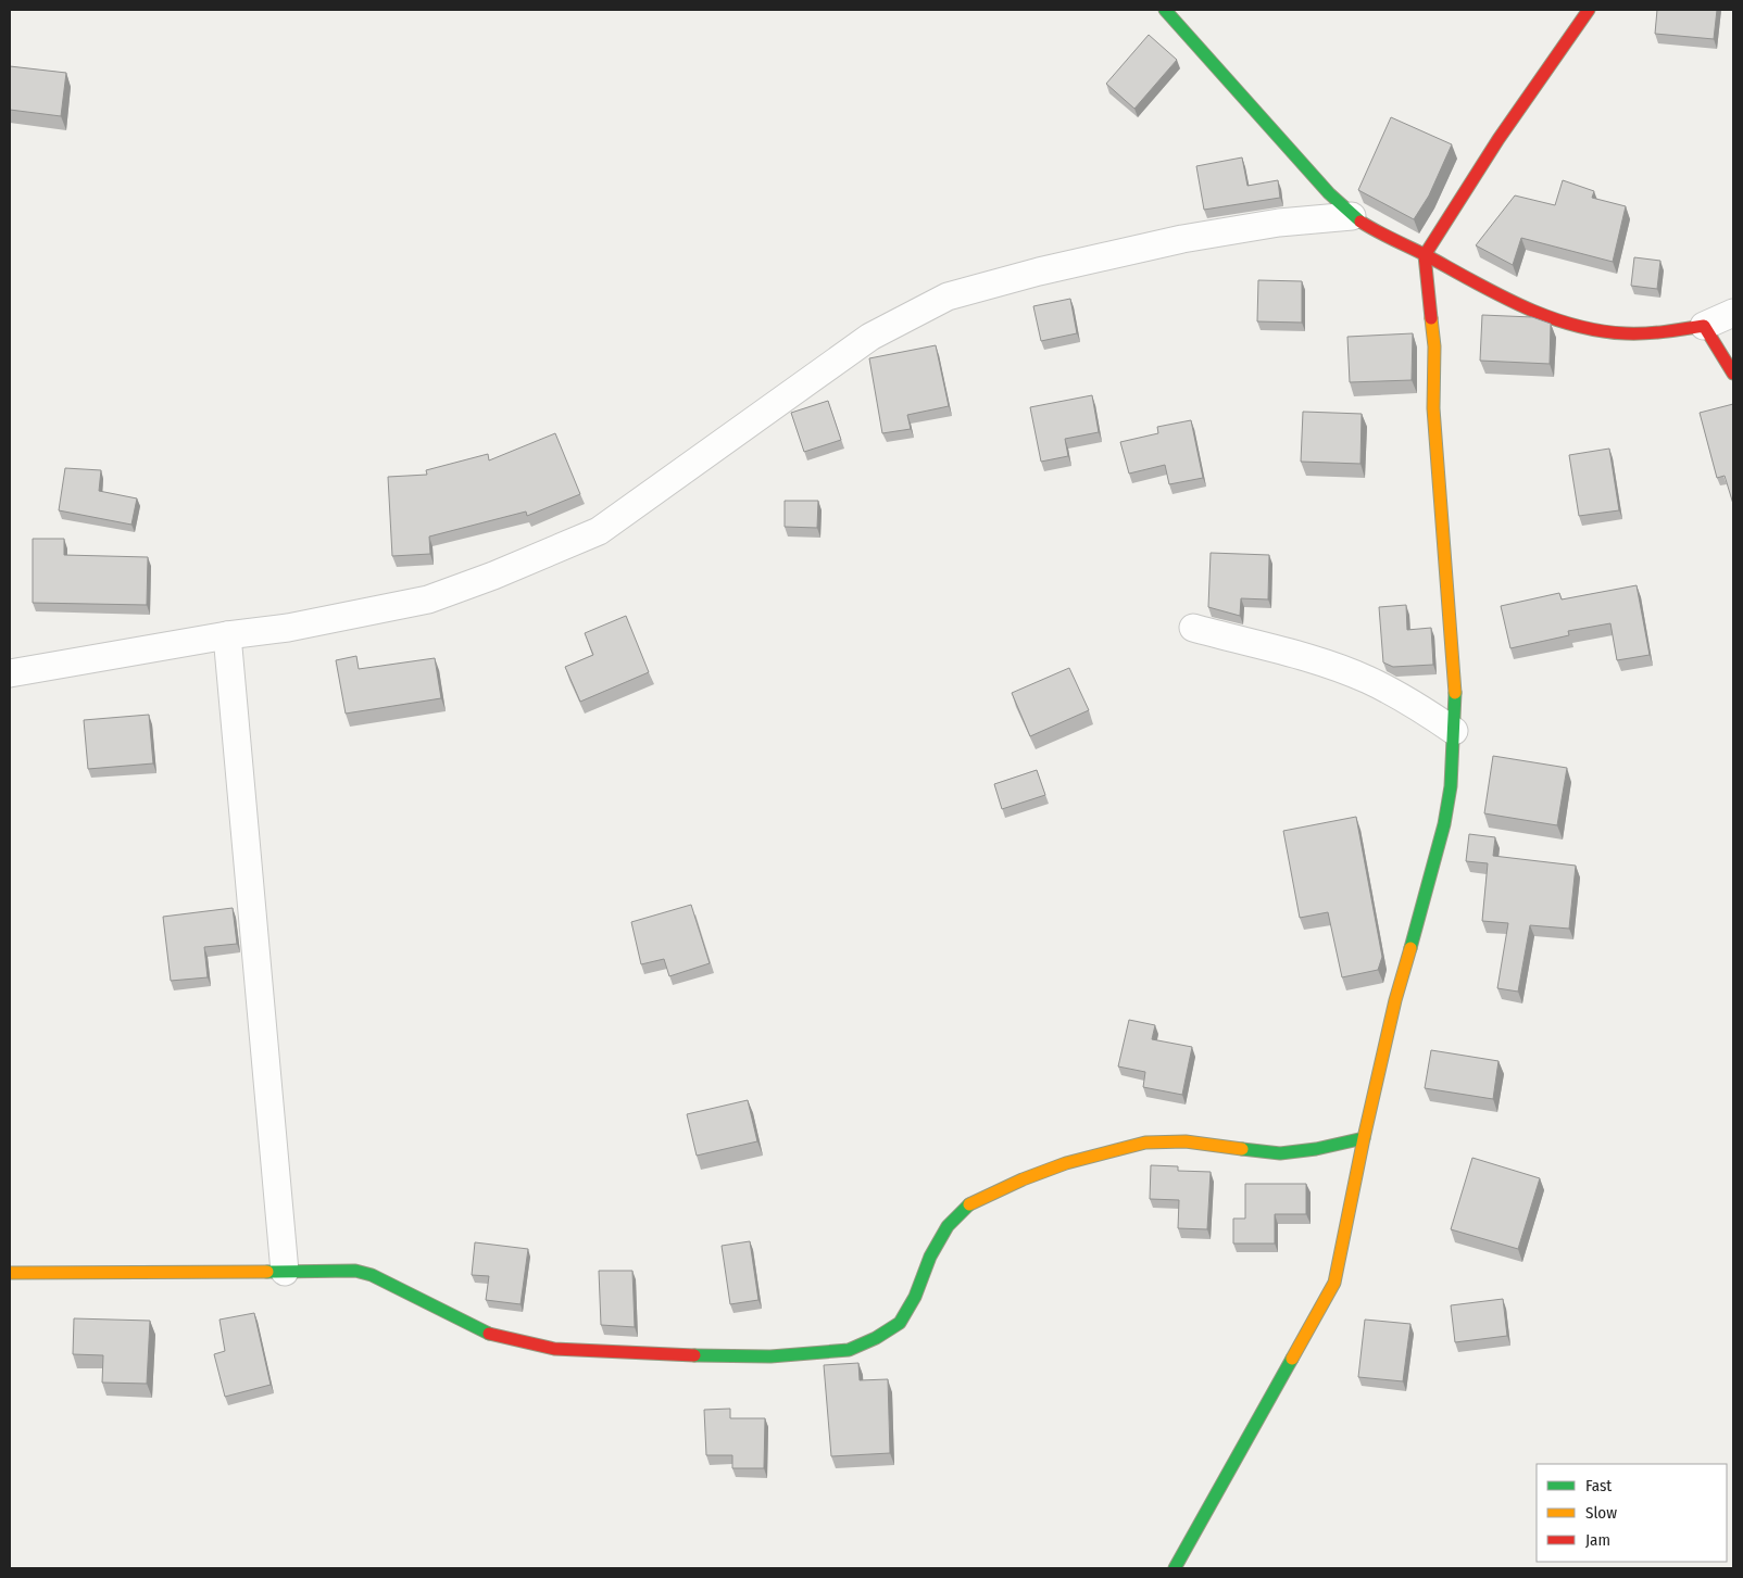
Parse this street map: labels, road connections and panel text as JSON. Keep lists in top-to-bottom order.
{
  "legend": ["Fast", "Slow", "Jam"]
}
